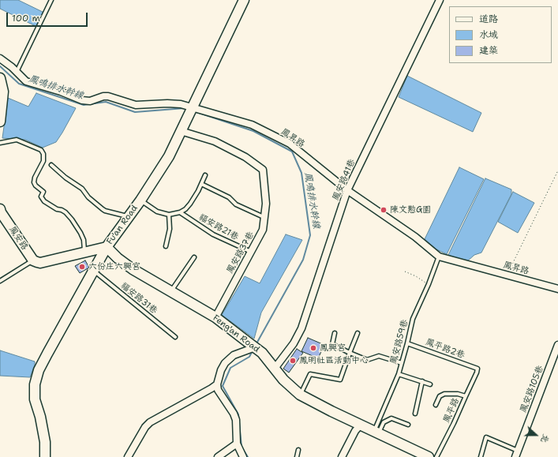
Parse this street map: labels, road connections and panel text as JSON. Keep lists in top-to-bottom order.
{
  "streets": {
    "street": [
      "鳳昇路",
      "鳳安路41巷",
      "Fu'an Road",
      "鳳安路",
      "鳳安路37巷",
      "Feng'an Road",
      "鳳安路105巷"
    ],
    "lane": [
      "福安路21巷",
      "福安路31巷",
      "鳳安路59巷",
      "鳳平路2巷",
      "鳳平路"
    ]
  },
  "crossings": [
    ["鳳昇路", "鳳安路41巷"],
    ["鳳昇路", "Fu'an Road"],
    ["鳳昇路", "鳳安路59巷"],
    ["鳳安路41巷", "Feng'an Road"],
    ["Fu'an Road", "鳳安路37巷"],
    ["Fu'an Road", "福安路31巷"],
    ["Fu'an Road", "Feng'an Road"],
    ["福安路21巷", "鳳安路37巷"],
    ["鳳安路37巷", "Feng'an Road"],
    ["Feng'an Road", "鳳安路59巷"],
    ["鳳安路59巷", "鳳平路2巷"],
    ["鳳平路2巷", "鳳平路"]
  ],
  "water": ["鳳鳴排水幹線"],
  "places": [
    "陳文懃G園",
    "六份庄六興宮",
    "鳳興宮",
    "鳳明社區活動中心"
  ],
  "legend": ["道路", "水域", "建築"],
  "scale_bar": "100 m",
  "north": "right"
}
